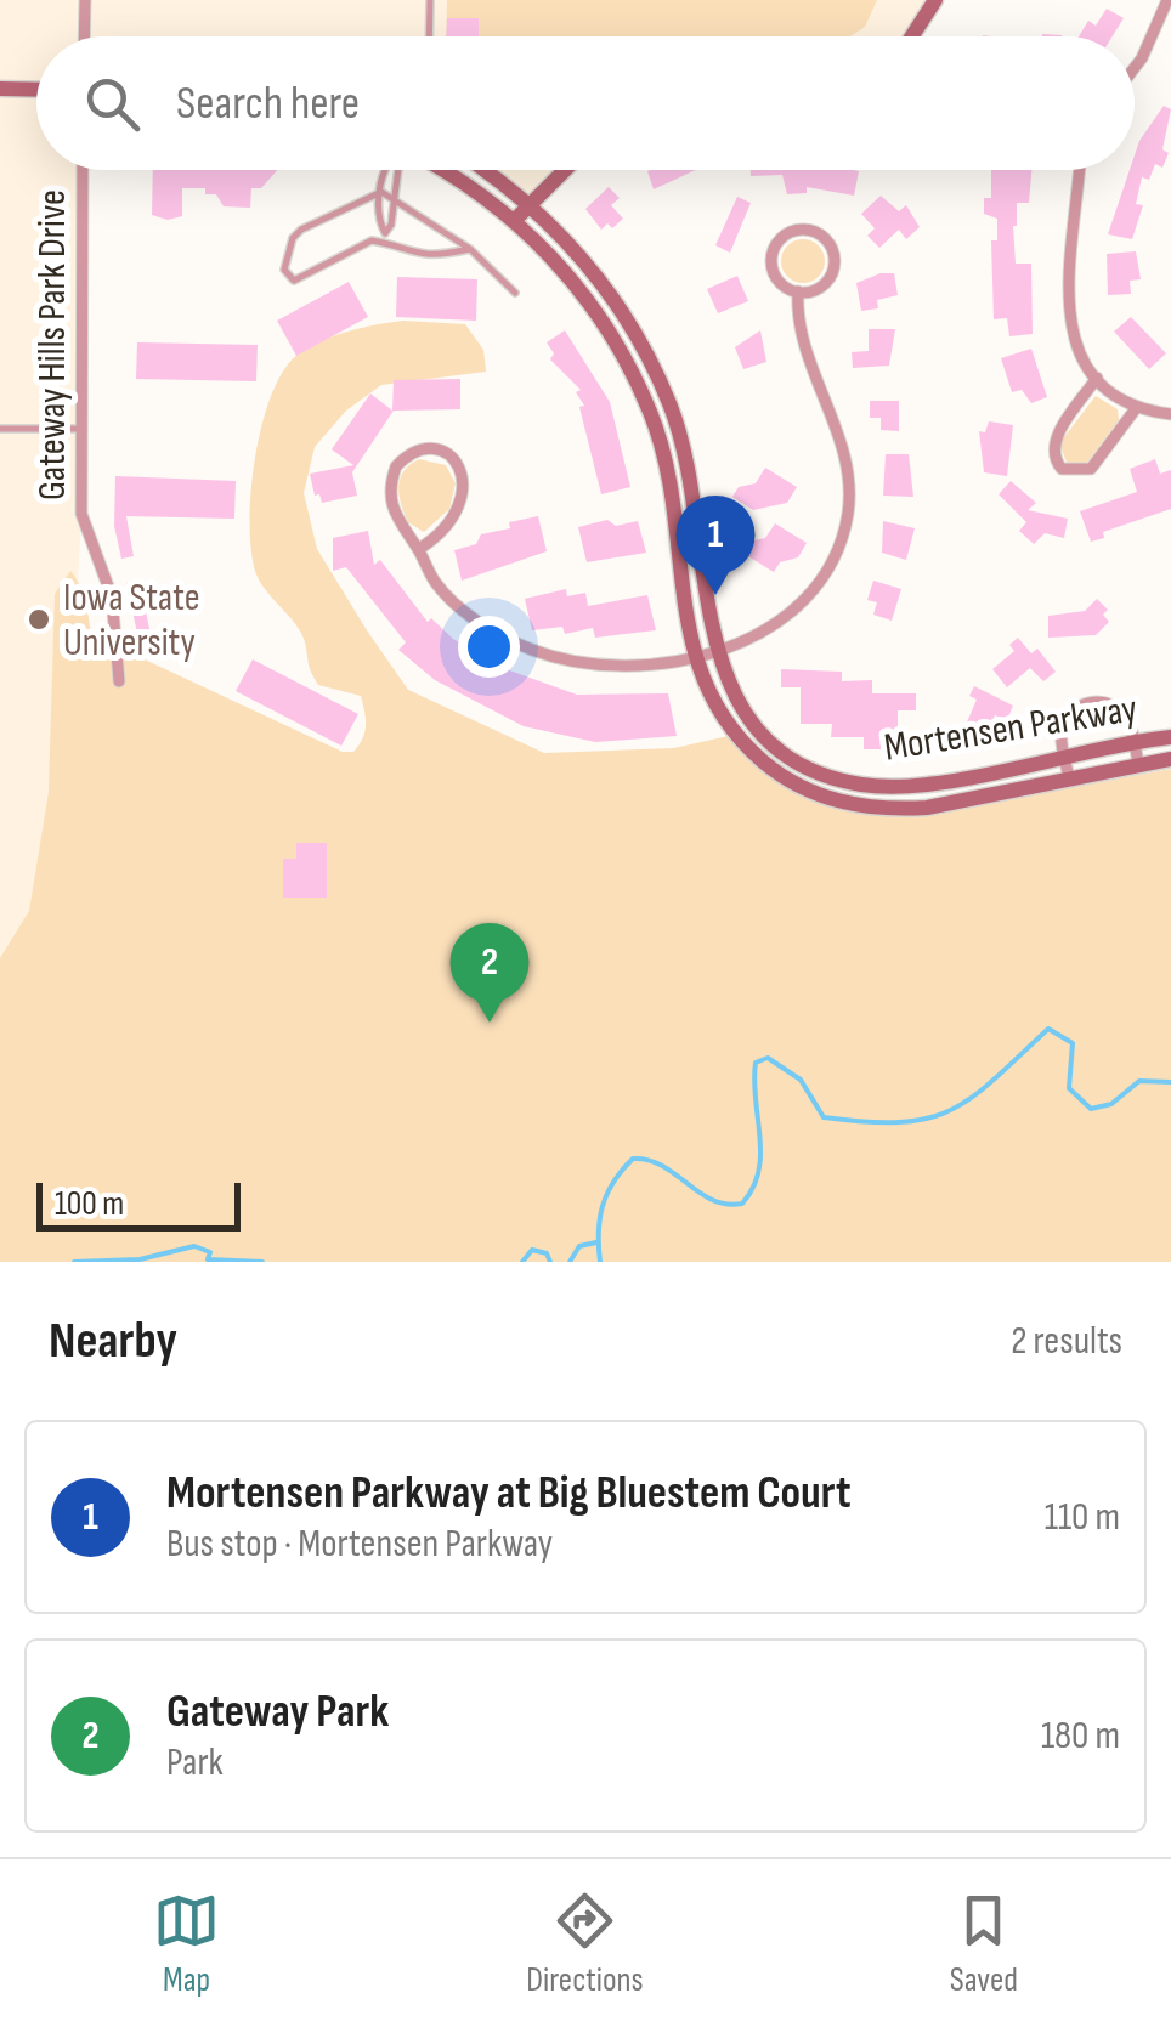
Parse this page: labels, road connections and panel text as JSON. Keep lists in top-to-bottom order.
{
  "streets": {
    "street": ["Gateway Hills Park Drive", "Mortensen Parkway"]
  },
  "places": ["Iowa State University"],
  "scale_bar": "100 m",
  "page": {
    "search": "Search here",
    "pins": ["1", "2"],
    "scale": "100 m",
    "heading": ["Nearby", "2 results"],
    "list": [
      {
        "mark": "1",
        "name": "Mortensen Parkway at Big Bluestem Court",
        "note": "Bus stop · Mortensen Parkway",
        "value": "110 m"
      },
      {
        "mark": "2",
        "name": "Gateway Park",
        "note": "Park",
        "value": "180 m"
      }
    ],
    "nav": ["Map", "Directions", "Saved"]
  }
}
